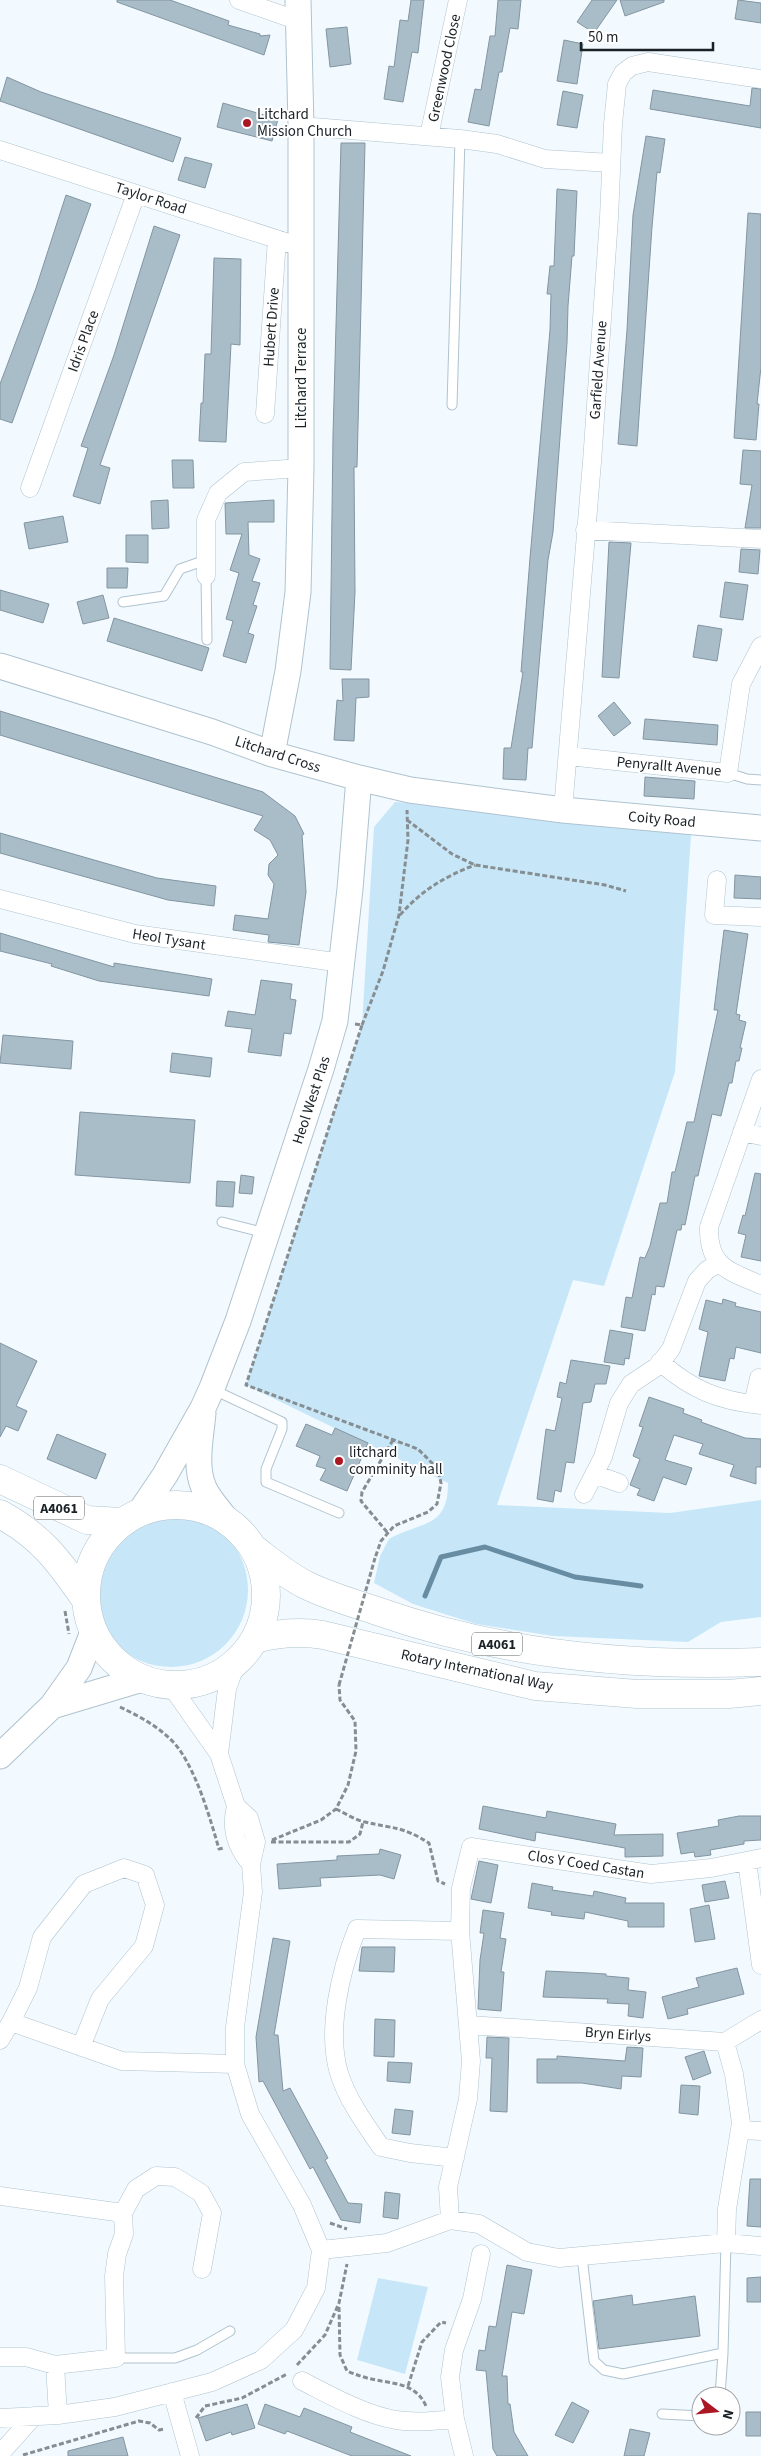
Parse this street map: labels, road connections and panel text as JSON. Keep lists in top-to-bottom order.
{
  "streets": {
    "main road": ["A4061", "Rotary International Way"],
    "street": [
      "Greenwood Close",
      "Taylor Road",
      "Hubert Drive",
      "Idris Place",
      "Garfield Avenue",
      "Litchard Terrace",
      "Litchard Cross",
      "Penyrallt Avenue",
      "Coity Road",
      "Heol Tysant",
      "Heol West Plas",
      "Clos Y Coed Castan",
      "Bryn Eirlys"
    ]
  },
  "crossings": [
    ["Taylor Road", "Hubert Drive"],
    ["Taylor Road", "Idris Place"],
    ["Taylor Road", "Litchard Terrace"],
    ["Garfield Avenue", "Litchard Cross"],
    ["Garfield Avenue", "Penyrallt Avenue"],
    ["Garfield Avenue", "Coity Road"],
    ["Litchard Terrace", "Litchard Cross"],
    ["Litchard Cross", "Coity Road"],
    ["Litchard Cross", "Heol West Plas"],
    ["Heol Tysant", "Heol West Plas"],
    ["Heol West Plas", "A4061"]
  ],
  "places": ["Litchard Mission Church", "litchard comminity hall"],
  "scale_bar": "50 m",
  "north": "right"
}
